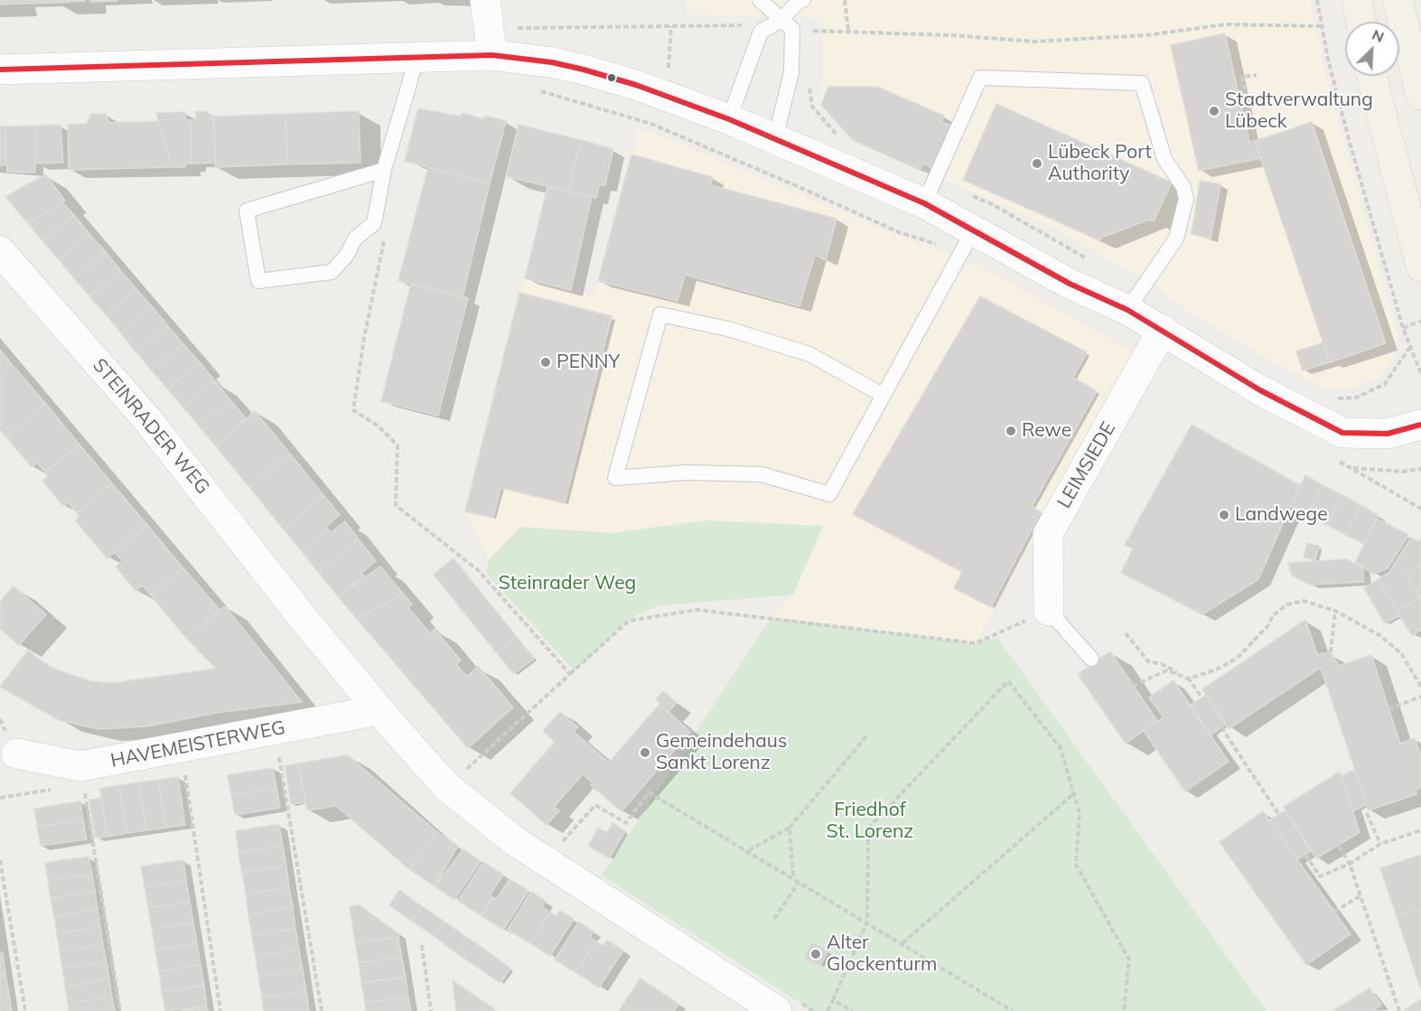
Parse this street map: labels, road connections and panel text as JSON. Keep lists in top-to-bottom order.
{
  "streets": {
    "street": ["STEINRADER WEG", "LEIMSIEDE", "HAVEMEISTERWEG"]
  },
  "crossings": [
    ["STEINRADER WEG", "HAVEMEISTERWEG"]
  ],
  "parks": ["Steinrader Weg", "Friedhof St. Lorenz"],
  "places": [
    "Stadtverwaltung Lübeck",
    "Lübeck Port Authority",
    "PENNY",
    "Rewe",
    "Landwege",
    "Gemeindehaus Sankt Lorenz",
    "Alter Glockenturm"
  ],
  "north": "top right"
}
